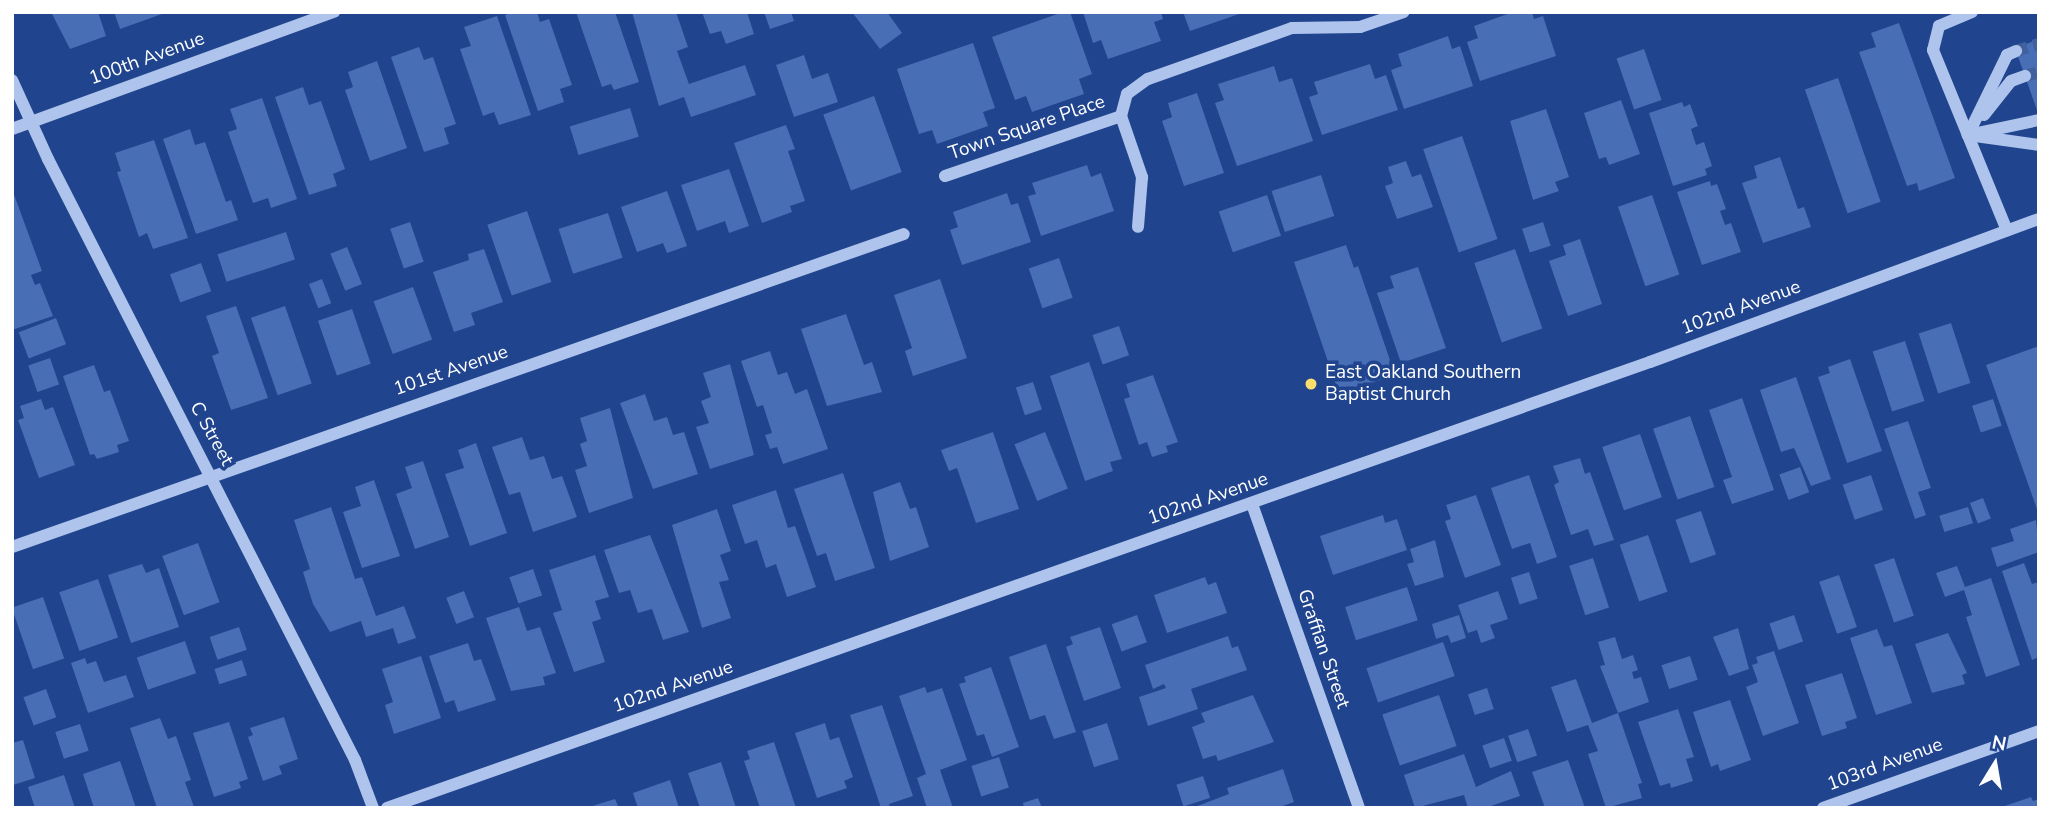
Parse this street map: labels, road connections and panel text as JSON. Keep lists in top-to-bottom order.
{
  "streets": {
    "street": [
      "100th Avenue",
      "Town Square Place",
      "102nd Avenue",
      "101st Avenue",
      "C Street",
      "Graffian Street",
      "103rd Avenue"
    ]
  },
  "crossings": [
    ["100th Avenue", "C Street"],
    ["102nd Avenue", "Graffian Street"],
    ["101st Avenue", "C Street"]
  ],
  "places": ["East Oakland Southern Baptist Church"],
  "north": "top"
}
